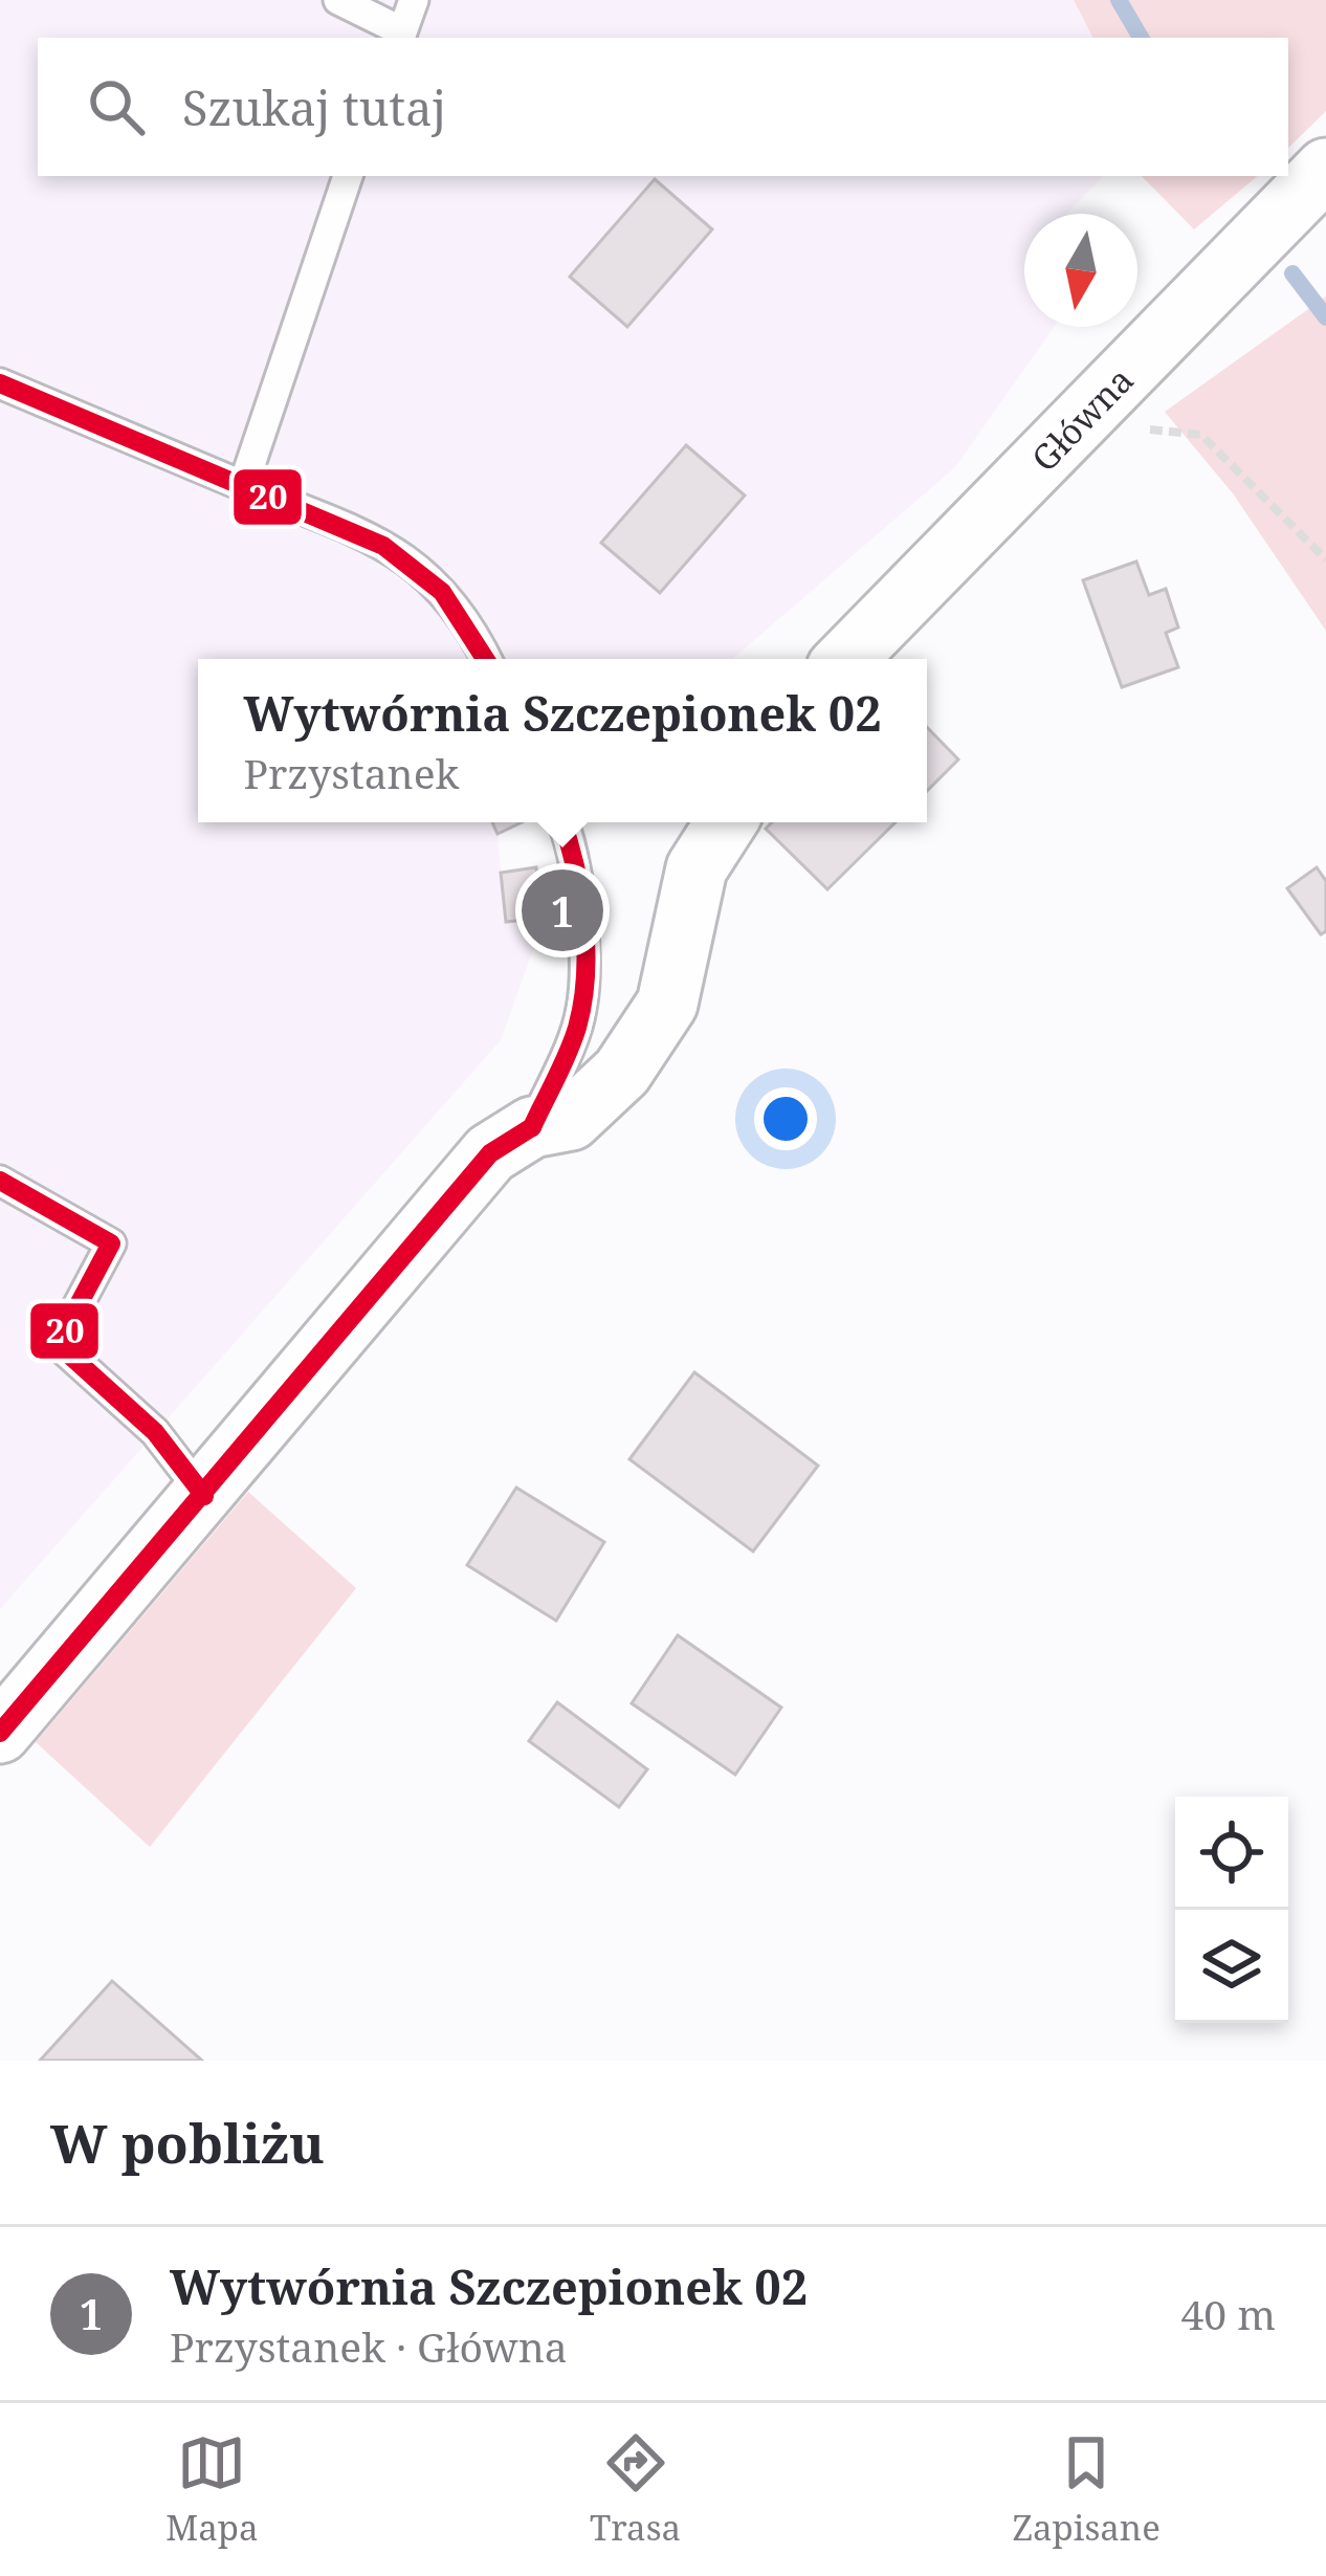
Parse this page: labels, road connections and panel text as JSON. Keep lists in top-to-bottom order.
{
  "streets": {
    "street": ["Główna"]
  },
  "lines": ["transit line 20"],
  "north": "bottom",
  "page": {
    "search": "Szukaj tutaj",
    "popup": ["Wytwórnia Szczepionek 02", "Przystanek"],
    "pins": "1",
    "heading": "W pobliżu",
    "list": [
      {
        "mark": "1",
        "name": "Wytwórnia Szczepionek 02",
        "note": "Przystanek · Główna",
        "value": "40 m"
      }
    ],
    "nav": ["Mapa", "Trasa", "Zapisane"]
  }
}
